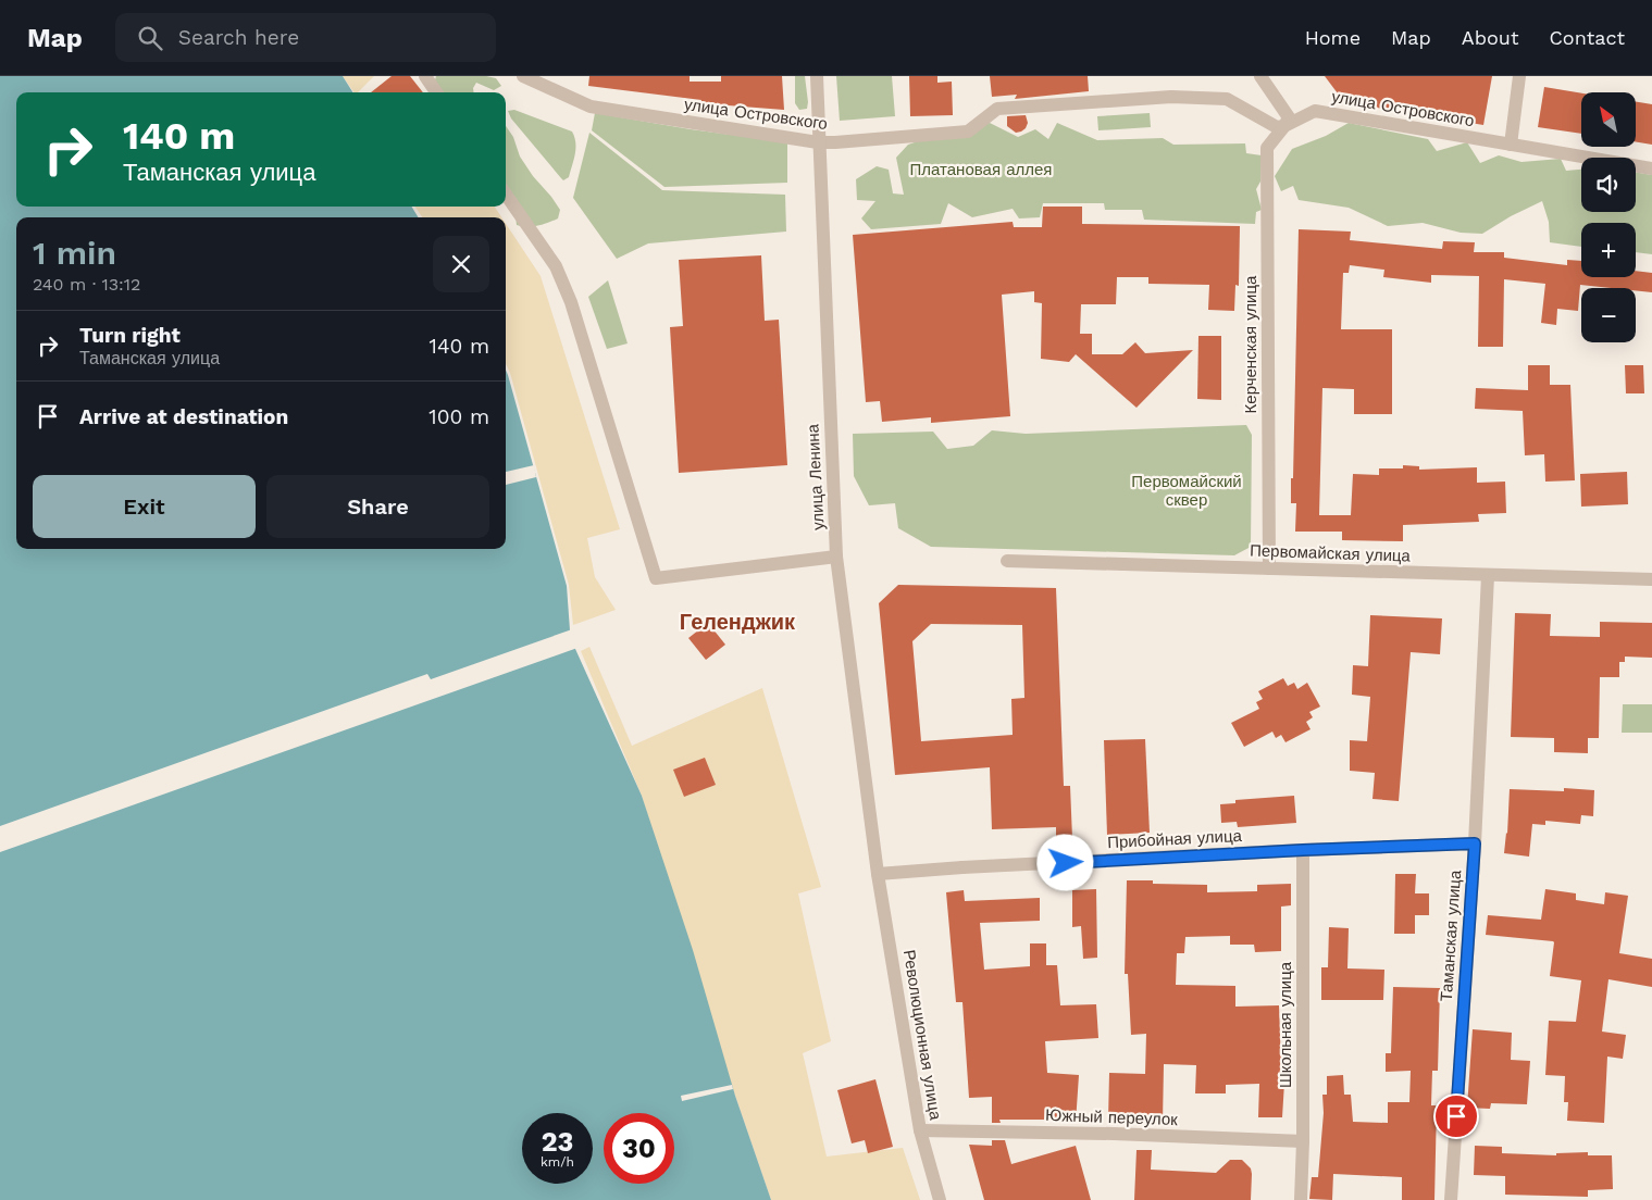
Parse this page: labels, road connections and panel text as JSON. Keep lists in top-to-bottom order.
{
  "streets": {
    "street": [
      "улица Островского",
      "Керченская улица",
      "улица Ленина",
      "Первомайская улица",
      "Прибойная улица",
      "Таманская улица",
      "Школьная улица",
      "Революционная улица",
      "Южный переулок"
    ]
  },
  "crossings": [
    ["улица Островского", "Керченская улица"],
    ["улица Островского", "улица Ленина"],
    ["Керченская улица", "Первомайская улица"],
    ["улица Ленина", "Прибойная улица"],
    ["улица Ленина", "Революционная улица"],
    ["Первомайская улица", "Таманская улица"],
    ["Прибойная улица", "Таманская улица"],
    ["Прибойная улица", "Школьная улица"],
    ["Прибойная улица", "Революционная улица"],
    ["Школьная улица", "Южный переулок"],
    ["Революционная улица", "Южный переулок"]
  ],
  "districts": ["Геленджик"],
  "parks": ["Платановая аллея", "Первомайский сквер"],
  "north": "top left",
  "page": {
    "header": "Map",
    "search": "Search here",
    "nav": [
      "Home",
      "Map",
      "About",
      "Contact"
    ],
    "map_buttons": ["+", "−"],
    "turn": ["140 m", "Таманская улица"],
    "heading": ["1 min", "240 m · 13:12"],
    "list": [
      {
        "name": "Turn right",
        "note": "Таманская улица",
        "value": "140 m"
      },
      {
        "name": "Arrive at destination",
        "value": "100 m"
      }
    ],
    "buttons": ["Exit", "Share"],
    "speed": "23 km/h",
    "limit": "30"
  }
}
